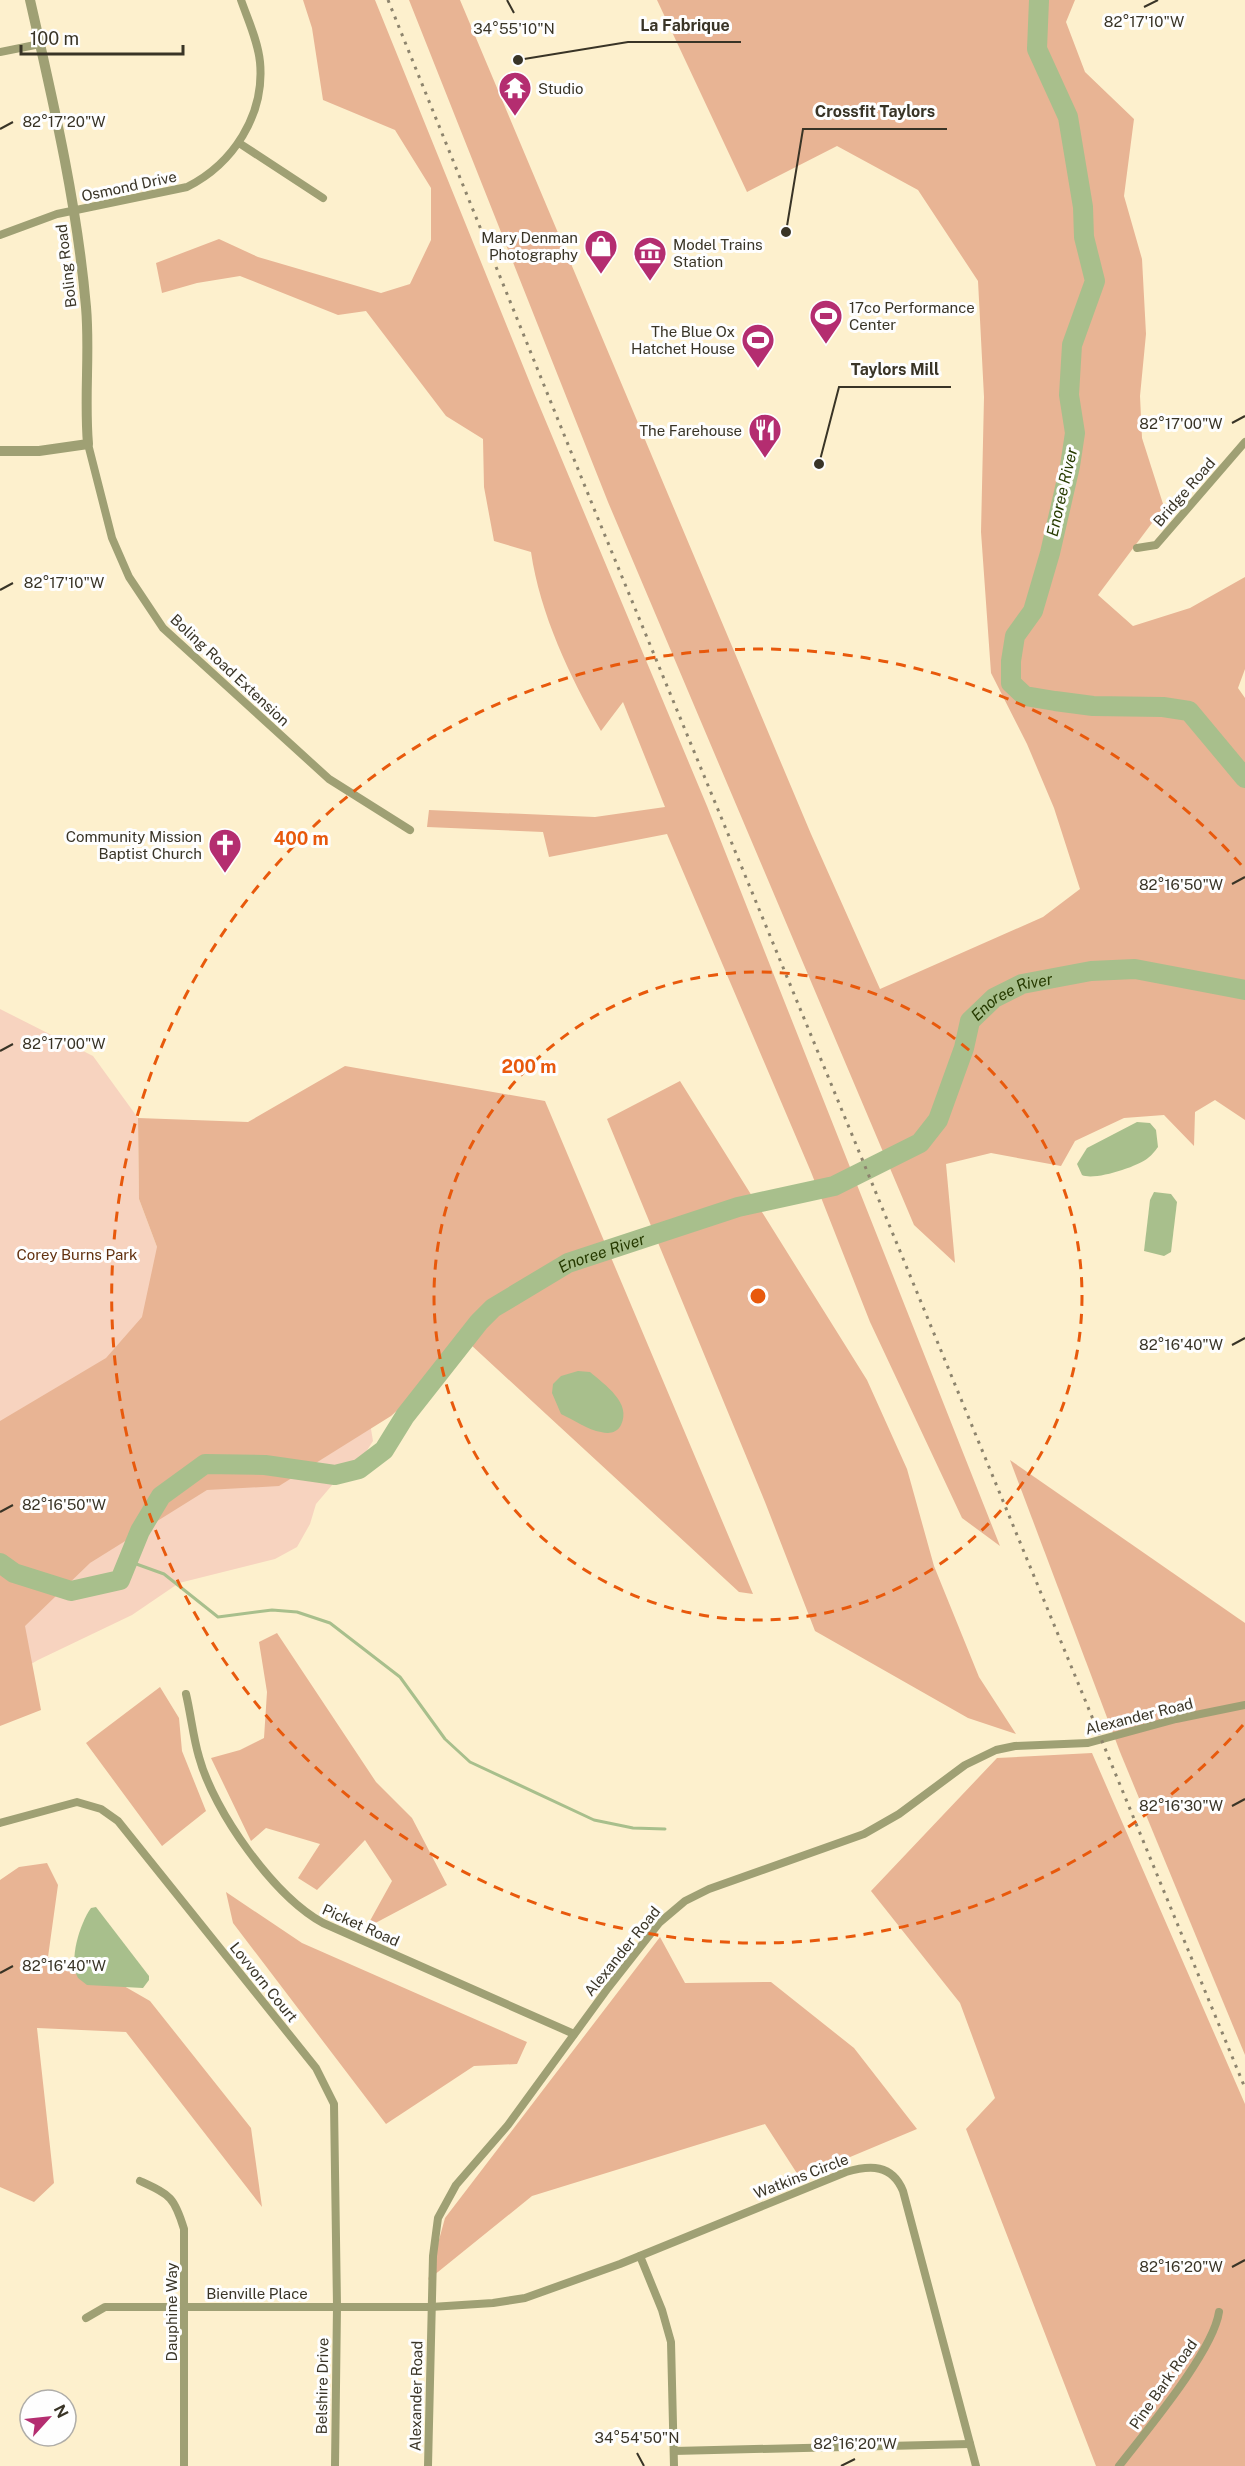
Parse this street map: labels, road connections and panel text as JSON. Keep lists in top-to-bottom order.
{
  "streets": {
    "street": [
      "Osmond Drive",
      "Boling Road",
      "Bridge Road",
      "Boling Road Extension",
      "Alexander Road",
      "Picket Road",
      "Lovvorn Court",
      "Watkins Circle",
      "Bienville Place",
      "Dauphine Way",
      "Pine Bark Road",
      "Belshire Drive"
    ]
  },
  "crossings": [
    ["Osmond Drive", "Boling Road"],
    ["Boling Road", "Boling Road Extension"],
    ["Alexander Road", "Picket Road"],
    ["Alexander Road", "Watkins Circle"],
    ["Alexander Road", "Bienville Place"],
    ["Lovvorn Court", "Bienville Place"],
    ["Lovvorn Court", "Belshire Drive"],
    ["Watkins Circle", "Bienville Place"],
    ["Bienville Place", "Dauphine Way"],
    ["Bienville Place", "Belshire Drive"]
  ],
  "water": ["Enoree River"],
  "parks": ["Corey Burns Park"],
  "places": {
    "other": ["La Fabrique", "Crossfit Taylors", "Taylors Mill"],
    "temple": ["Studio"],
    "shop": ["Mary Denman Photography"],
    "museum": ["Model Trains Station"],
    "sports": ["17co Performance Center", "The Blue Ox Hatchet House"],
    "restaurant": ["The Farehouse"],
    "church": ["Community Mission Baptist Church"]
  },
  "scale_bar": "100 m",
  "north": "top right",
  "coordinates": [
    "82°17'10\"W",
    "34°55'10\"N",
    "82°17'20\"W",
    "82°17'00\"W",
    "82°16'50\"W",
    "82°16'40\"W",
    "82°16'30\"W",
    "82°16'20\"W",
    "34°54'50\"N"
  ],
  "rings": ["400 m", "200 m"]
}
